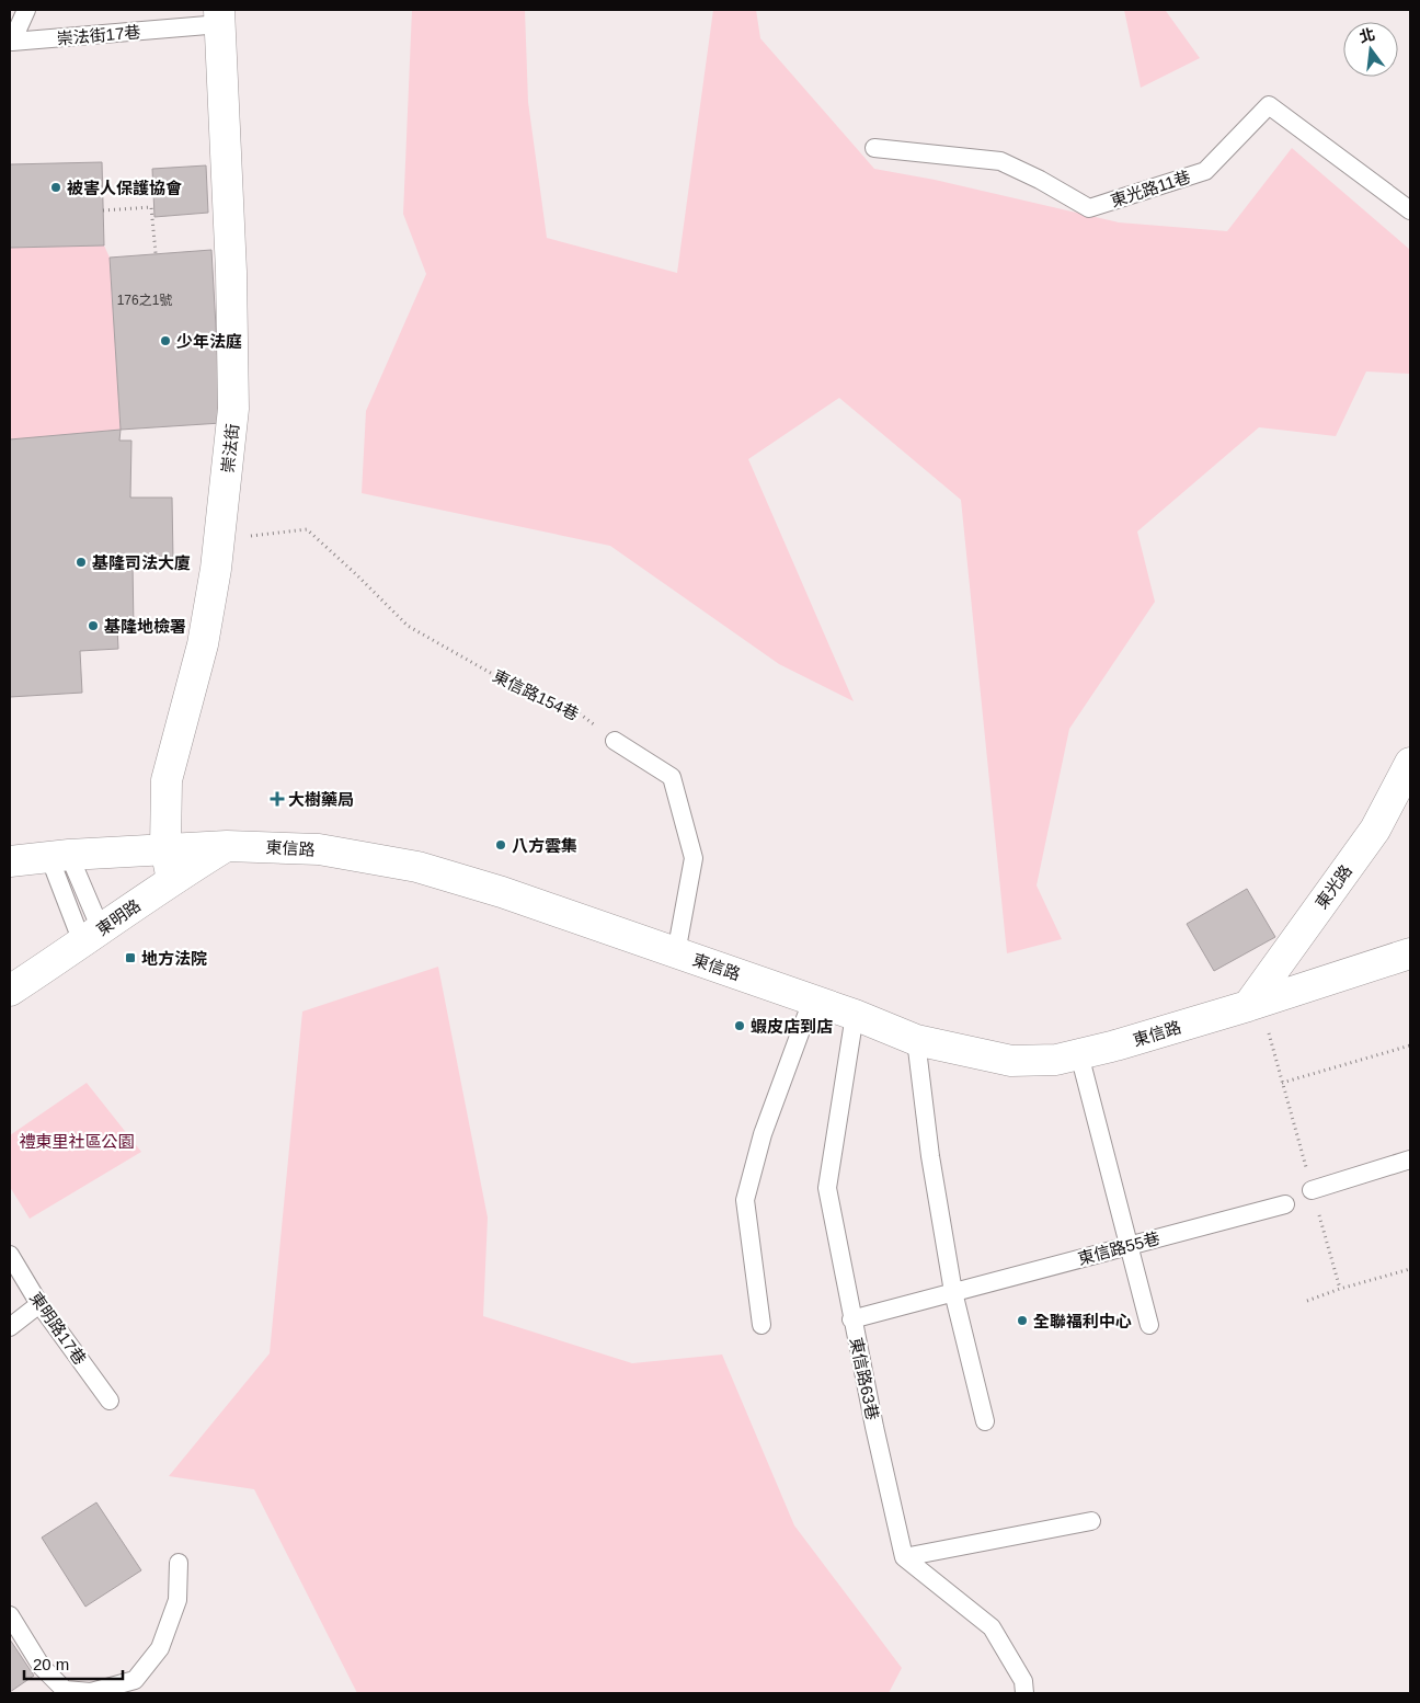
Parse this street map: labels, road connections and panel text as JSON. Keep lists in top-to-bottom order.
{
  "streets": {
    "main road": [
      "崇法街",
      "東信路",
      "東光路",
      "東明路"
    ],
    "lane": [
      "崇法街17巷",
      "東光路11巷",
      "東信路55巷",
      "東明路17巷",
      "東信路63巷"
    ],
    "path": ["東信路154巷"]
  },
  "crossings": [
    ["崇法街17巷", "崇法街"],
    ["崇法街", "東信路154巷"],
    ["崇法街", "東信路"],
    ["崇法街", "東明路"],
    ["東信路", "東光路"],
    ["東信路", "東明路"],
    ["東信路", "東信路63巷"],
    ["東信路55巷", "東信路63巷"]
  ],
  "parks": ["禮東里社區公園"],
  "places": {
    "other": [
      "被害人保護協會",
      "少年法庭",
      "基隆司法大廈",
      "基隆地檢署",
      "八方雲集",
      "蝦皮店到店",
      "全聯福利中心"
    ],
    "health": ["大樹藥局"],
    "transit": ["地方法院"]
  },
  "house_numbers": ["176之1號"],
  "scale_bar": "20 m",
  "north": "top"
}
